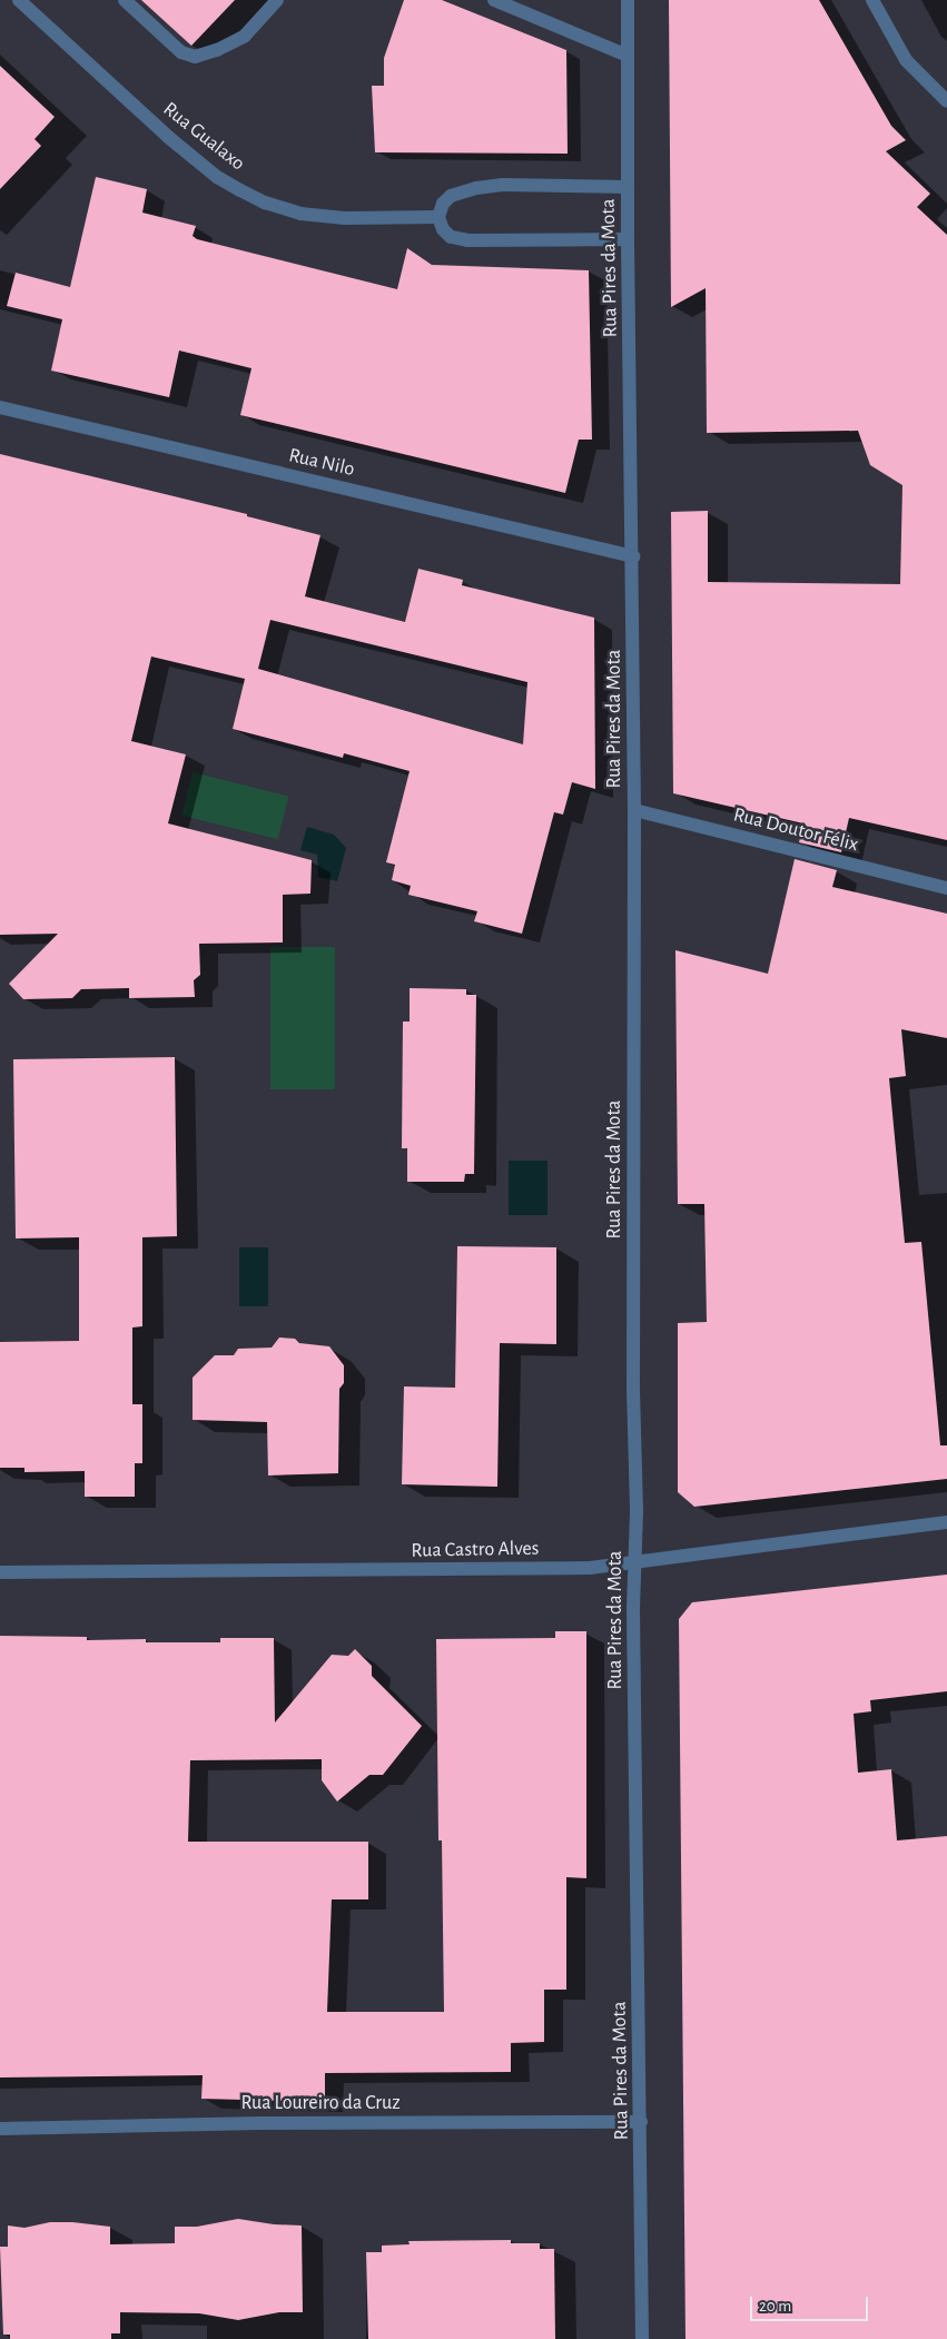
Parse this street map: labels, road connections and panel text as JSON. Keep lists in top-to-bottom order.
{
  "streets": {
    "street": [
      "Rua Gualaxo",
      "Rua Pires da Mota",
      "Rua Nilo",
      "Rua Doutor Félix",
      "Rua Castro Alves",
      "Rua Loureiro da Cruz"
    ]
  },
  "crossings": [
    ["Rua Pires da Mota", "Rua Nilo"],
    ["Rua Pires da Mota", "Rua Doutor Félix"],
    ["Rua Pires da Mota", "Rua Castro Alves"],
    ["Rua Pires da Mota", "Rua Loureiro da Cruz"]
  ],
  "scale_bar": "20 m"
}
